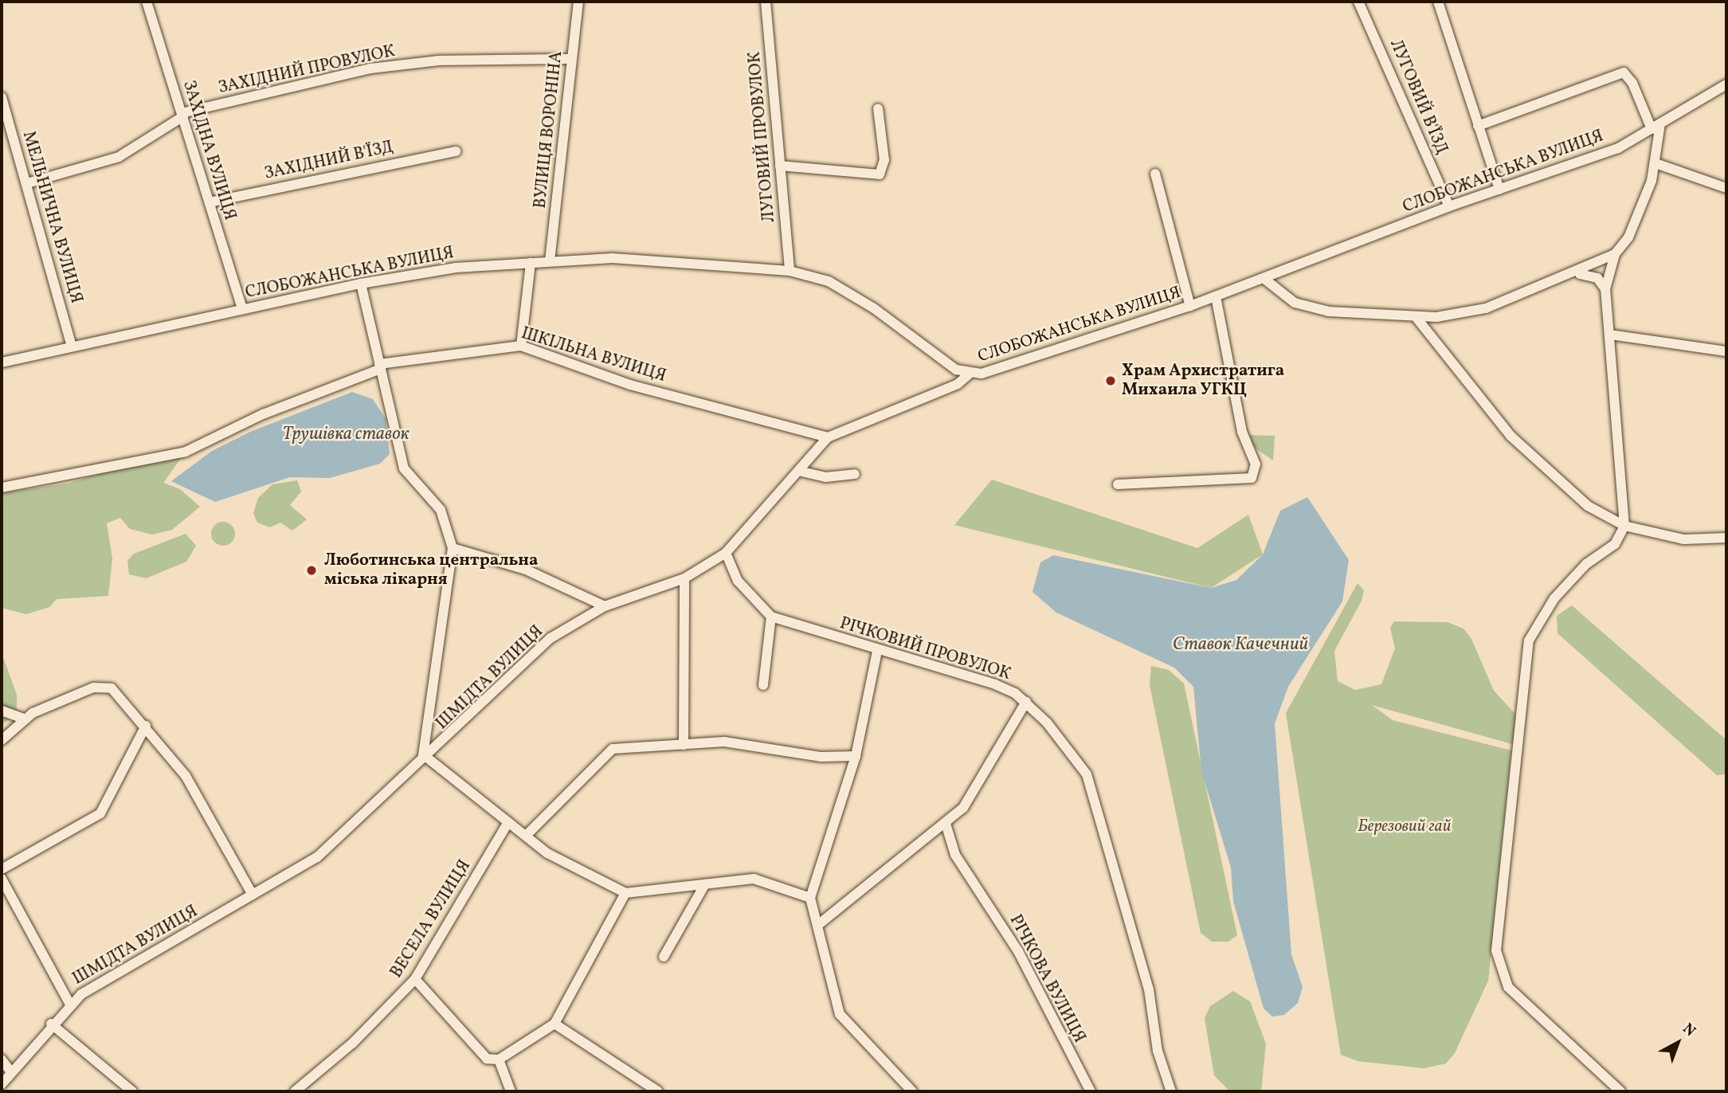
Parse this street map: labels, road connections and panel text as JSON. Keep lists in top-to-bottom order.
{
  "streets": {
    "street": [
      "ЗАХІДНИЙ ПРОВУЛОК",
      "ЛУГОВИЙ В'ЇЗД",
      "ВУЛИЦЯ ВОРОНІНА",
      "ЛУГОВИЙ ПРОВУЛОК",
      "ЗАХІДНА ВУЛИЦЯ",
      "ЗАХІДНИЙ В'ЇЗД",
      "СЛОБОЖАНСЬКА ВУЛИЦЯ",
      "МЕЛЬНИЧНА ВУЛИЦЯ",
      "ШКІЛЬНА ВУЛИЦЯ",
      "РІЧКОВИЙ ПРОВУЛОК",
      "ШМІДТА ВУЛИЦЯ",
      "ВЕСЕЛА ВУЛИЦЯ",
      "РІЧКОВА ВУЛИЦЯ"
    ]
  },
  "crossings": [
    ["ЗАХІДНИЙ ПРОВУЛОК", "ВУЛИЦЯ ВОРОНІНА"],
    ["ЗАХІДНИЙ ПРОВУЛОК", "ЗАХІДНА ВУЛИЦЯ"],
    ["ЗАХІДНИЙ ПРОВУЛОК", "МЕЛЬНИЧНА ВУЛИЦЯ"],
    ["ЛУГОВИЙ В'ЇЗД", "СЛОБОЖАНСЬКА ВУЛИЦЯ"],
    ["ВУЛИЦЯ ВОРОНІНА", "СЛОБОЖАНСЬКА ВУЛИЦЯ"],
    ["ЛУГОВИЙ ПРОВУЛОК", "СЛОБОЖАНСЬКА ВУЛИЦЯ"],
    ["ЗАХІДНА ВУЛИЦЯ", "ЗАХІДНИЙ В'ЇЗД"],
    ["ЗАХІДНА ВУЛИЦЯ", "СЛОБОЖАНСЬКА ВУЛИЦЯ"],
    ["СЛОБОЖАНСЬКА ВУЛИЦЯ", "МЕЛЬНИЧНА ВУЛИЦЯ"],
    ["СЛОБОЖАНСЬКА ВУЛИЦЯ", "ШМІДТА ВУЛИЦЯ"],
    ["ШКІЛЬНА ВУЛИЦЯ", "ШМІДТА ВУЛИЦЯ"],
    ["РІЧКОВИЙ ПРОВУЛОК", "ШМІДТА ВУЛИЦЯ"]
  ],
  "water": ["Трушівка ставок", "Ставок Качечний"],
  "parks": ["Березовий гай"],
  "places": ["Храм Архистратига Михаила УГКЦ", "Люботинська центральна міська лікарня"],
  "north": "top right"
}
